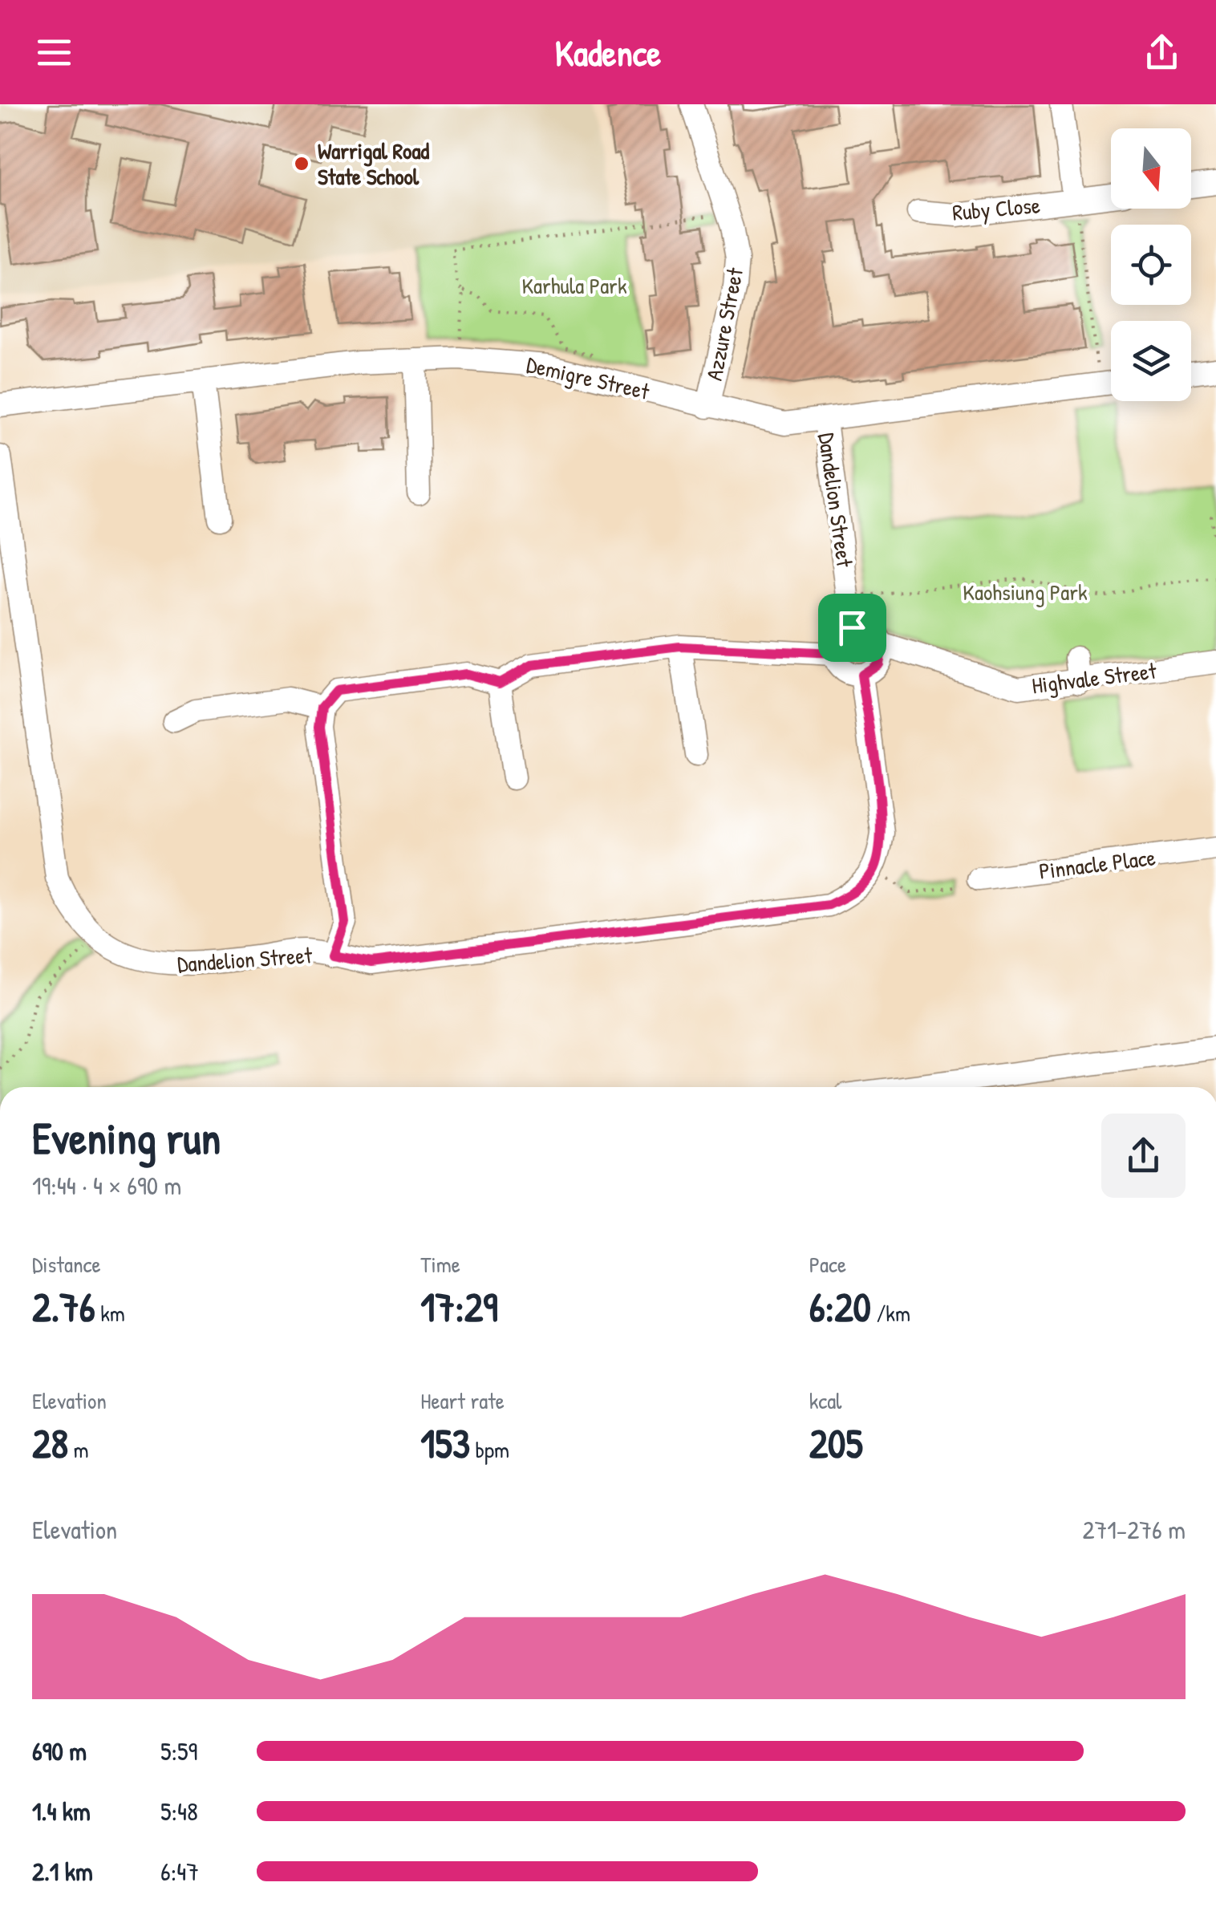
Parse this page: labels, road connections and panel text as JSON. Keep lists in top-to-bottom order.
{
  "streets": {
    "street": [
      "Ruby Close",
      "Azzure Street",
      "Demigre Street",
      "Dandelion Street",
      "Highvale Street",
      "Pinnacle Place"
    ]
  },
  "crossings": [
    ["Azzure Street", "Demigre Street"],
    ["Demigre Street", "Dandelion Street"],
    ["Dandelion Street", "Highvale Street"]
  ],
  "parks": ["Karhula Park", "Kaohsiung Park"],
  "places": ["Warrigal Road State School"],
  "north": "bottom",
  "page": {
    "header": "Kadence",
    "heading": ["Evening run", "19:44 · 4 × 690 m"],
    "stats": [
      ["Distance", "2.76 km"],
      ["Time", "17:29"],
      ["Pace", "6:20 /km"],
      ["Elevation", "28 m"],
      ["Heart rate", "153 bpm"],
      ["kcal", "205"]
    ],
    "chart": ["Elevation", "271–276 m"],
    "list": [
      {
        "name": "690 m",
        "note": "5:59"
      },
      {
        "name": "1.4 km",
        "note": "5:48"
      },
      {
        "name": "2.1 km",
        "note": "6:47"
      }
    ]
  }
}
